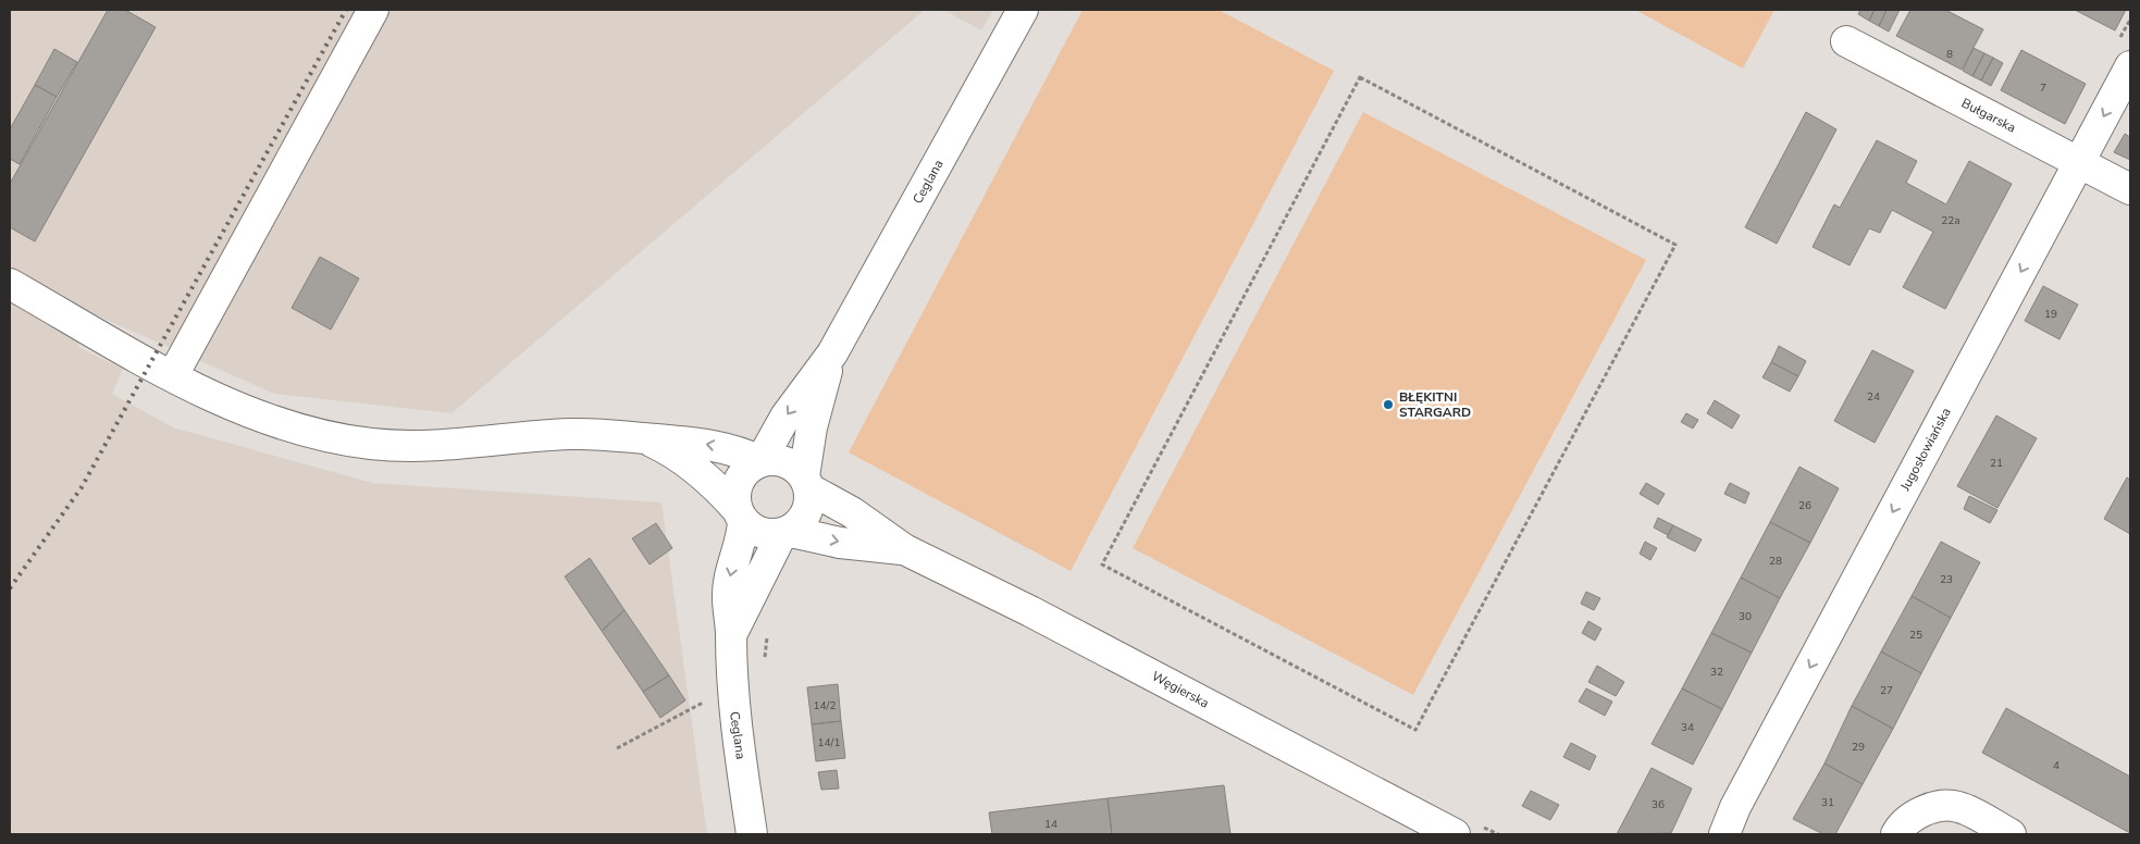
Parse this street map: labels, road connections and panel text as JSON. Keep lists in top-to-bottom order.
{
  "streets": {
    "street": [
      "Bułgarska",
      "Ceglana",
      "Jugosłowiańska",
      "Węgierska"
    ]
  },
  "crossings": [
    ["Bułgarska", "Jugosłowiańska"],
    ["Ceglana", "Węgierska"]
  ],
  "one_way": ["Jugosłowiańska"],
  "places": ["BŁĘKITNI STARGARD"],
  "house_numbers": [
    "8",
    "7",
    "22a",
    "19",
    "24",
    "21",
    "26",
    "28",
    "23",
    "30",
    "25",
    "32",
    "27",
    "14/2",
    "34",
    "14/1",
    "29",
    "4",
    "31",
    "36",
    "14"
  ]
}
